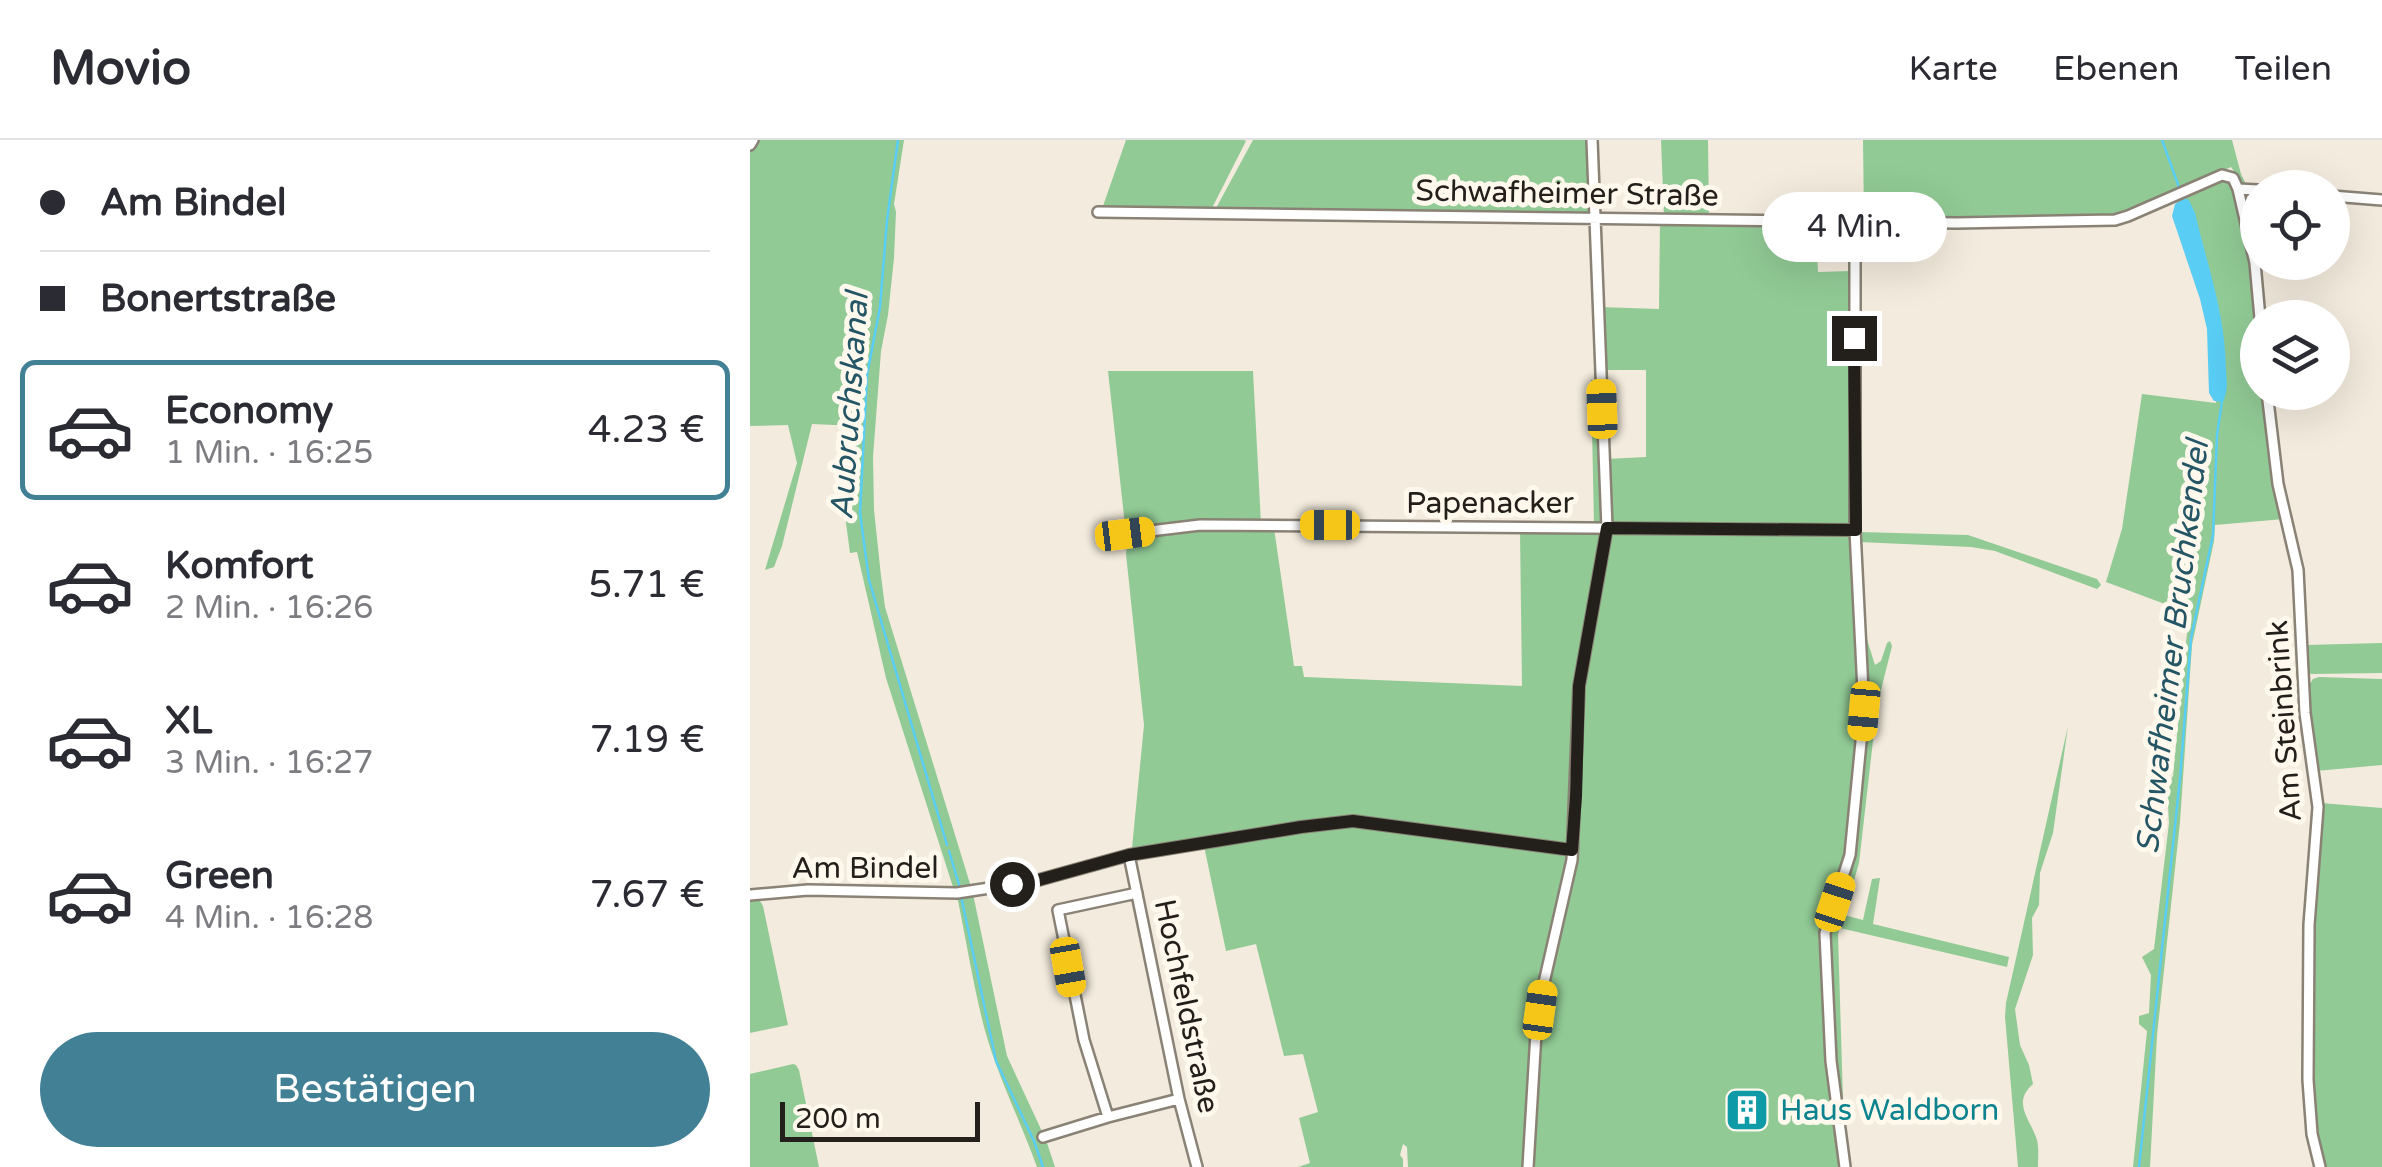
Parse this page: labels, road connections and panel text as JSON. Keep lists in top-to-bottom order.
{
  "streets": {
    "street": [
      "Schwafheimer Straße",
      "Papenacker",
      "Am Steinbrink",
      "Am Bindel",
      "Hochfeldstraße"
    ]
  },
  "crossings": [
    ["Am Bindel", "Hochfeldstraße"]
  ],
  "water": ["Aubruchskanal", "Schwafheimer Bruchkendel"],
  "places": {
    "building": ["Haus Waldborn"]
  },
  "scale_bar": "200 m",
  "page": {
    "header": "Movio",
    "nav": ["Karte", "Ebenen", "Teilen"],
    "banner": ["Am Bindel", "Bonertstraße"],
    "bubble": "4 Min.",
    "list": [
      {
        "name": "Economy",
        "note": "1 Min. · 16:25",
        "value": "4.23 €"
      },
      {
        "name": "Komfort",
        "note": "2 Min. · 16:26",
        "value": "5.71 €"
      },
      {
        "name": "XL",
        "note": "3 Min. · 16:27",
        "value": "7.19 €"
      },
      {
        "name": "Green",
        "note": "4 Min. · 16:28",
        "value": "7.67 €"
      }
    ],
    "buttons": "Bestätigen",
    "scale": "200 m"
  }
}
